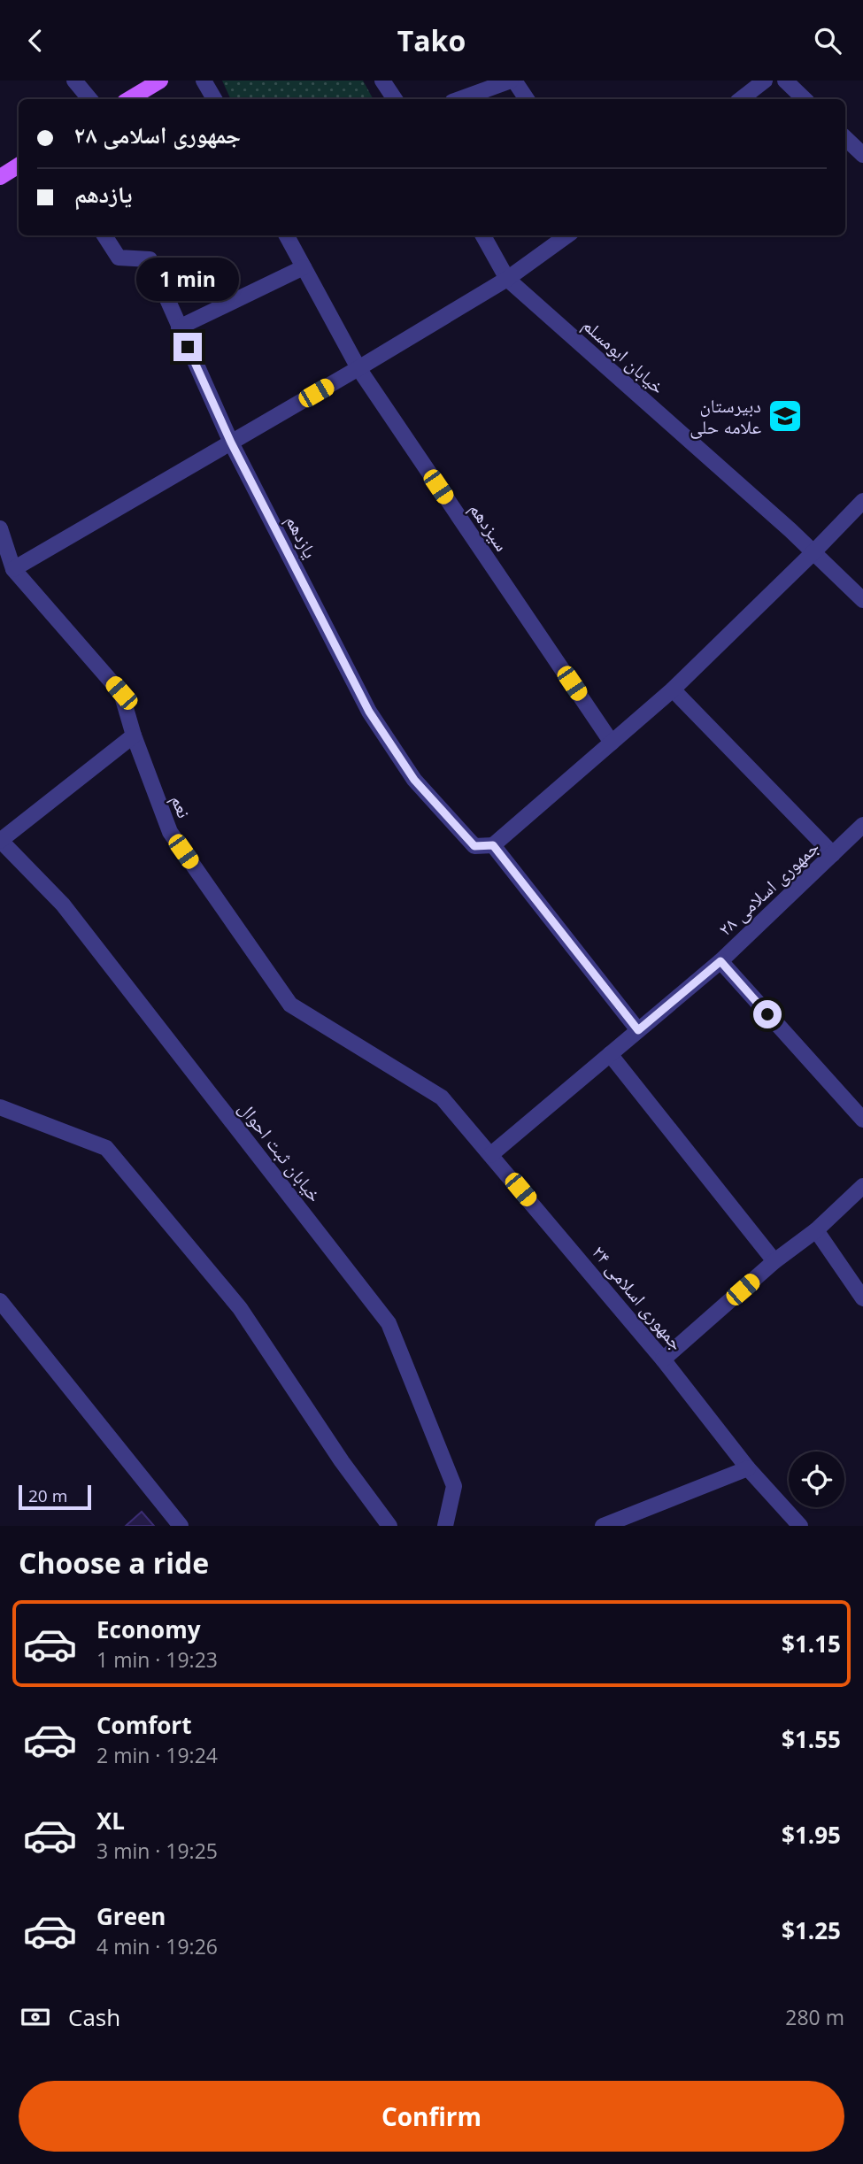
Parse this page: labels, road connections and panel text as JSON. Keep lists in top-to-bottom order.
{
  "streets": {
    "street": [
      "خیابان ابومسلم",
      "سیزدهم",
      "یازدهم",
      "نعم",
      "جمهوری اسلامی ۲۸",
      "خیابان ثبت احوال",
      "جمهوری اسلامی ۲۴"
    ]
  },
  "crossings": [
    ["نعم", "جمهوری اسلامی ۲۴"]
  ],
  "places": {
    "school or university": ["دبیرستان علامه حلی"]
  },
  "scale_bar": "20 m",
  "page": {
    "header": "Tako",
    "banner": ["جمهوری اسلامی ۲۸", "یازدهم"],
    "bubble": "1 min",
    "scale": "20 m",
    "heading": "Choose a ride",
    "list": [
      {
        "name": "Economy",
        "note": "1 min · 19:23",
        "value": "$1.15"
      },
      {
        "name": "Comfort",
        "note": "2 min · 19:24",
        "value": "$1.55"
      },
      {
        "name": "XL",
        "note": "3 min · 19:25",
        "value": "$1.95"
      },
      {
        "name": "Green",
        "note": "4 min · 19:26",
        "value": "$1.25"
      }
    ],
    "pay": ["Cash", "280 m"],
    "buttons": "Confirm"
  }
}
